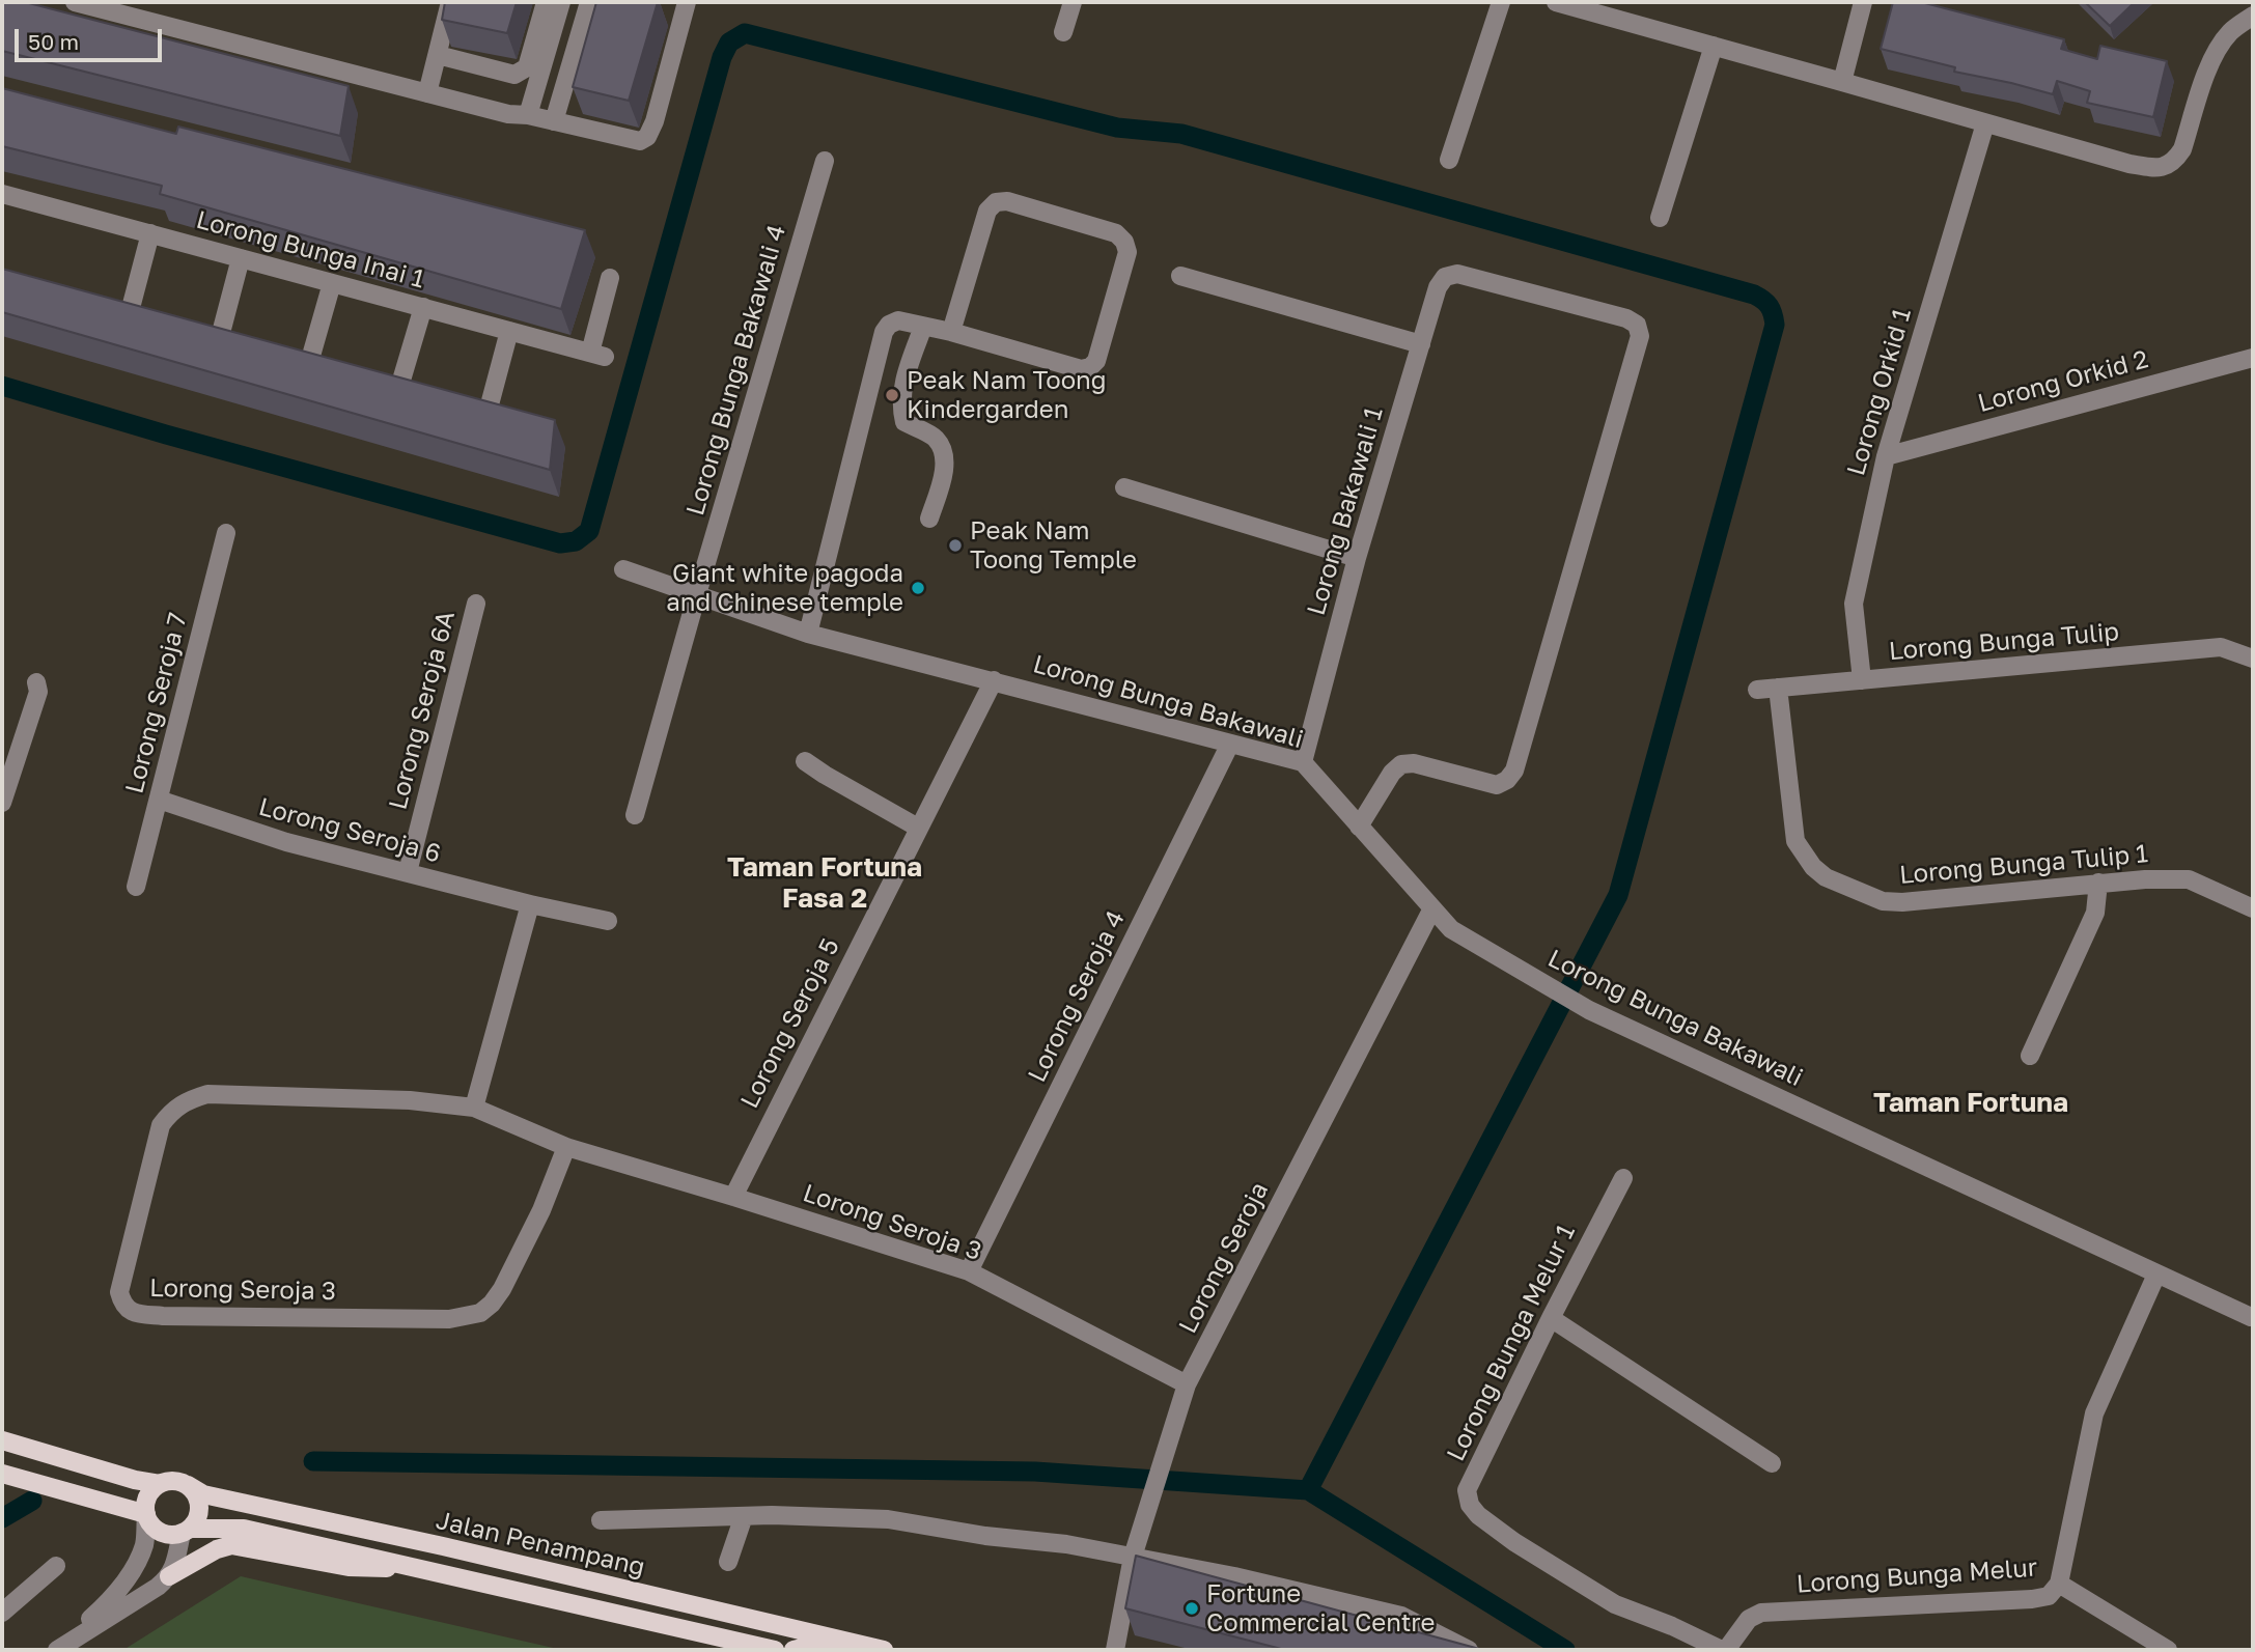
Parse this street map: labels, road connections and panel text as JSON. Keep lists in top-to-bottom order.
{
  "streets": {
    "main road": ["Jalan Penampang"],
    "street": [
      "Lorong Bunga Inai 1",
      "Lorong Bunga Bakawali 4",
      "Lorong Orkid 2",
      "Lorong Orkid 1",
      "Lorong Bakawali 1",
      "Lorong Bunga Tulip",
      "Lorong Bunga Bakawali",
      "Lorong Seroja 7",
      "Lorong Seroja 6A",
      "Lorong Seroja 6",
      "Lorong Bunga Tulip 1",
      "Lorong Seroja 4",
      "Lorong Seroja 5",
      "Lorong Seroja 3",
      "Lorong Seroja",
      "Lorong Bunga Melur 1",
      "Lorong Bunga Melur"
    ]
  },
  "crossings": [
    ["Lorong Bunga Bakawali 4", "Lorong Bunga Bakawali"],
    ["Lorong Orkid 2", "Lorong Orkid 1"],
    ["Lorong Orkid 1", "Lorong Bunga Tulip"],
    ["Lorong Bakawali 1", "Lorong Bunga Bakawali"],
    ["Lorong Bunga Tulip", "Lorong Bunga Tulip 1"],
    ["Lorong Bunga Bakawali", "Lorong Seroja 4"],
    ["Lorong Bunga Bakawali", "Lorong Seroja 5"],
    ["Lorong Bunga Bakawali", "Lorong Seroja"],
    ["Lorong Bunga Bakawali", "Lorong Bunga Melur"],
    ["Lorong Seroja 7", "Lorong Seroja 6"],
    ["Lorong Seroja 6A", "Lorong Seroja 6"],
    ["Lorong Seroja 4", "Lorong Seroja 3"],
    ["Lorong Seroja 5", "Lorong Seroja 3"],
    ["Lorong Seroja 3", "Lorong Seroja"],
    ["Lorong Bunga Melur 1", "Lorong Bunga Melur"]
  ],
  "districts": ["Taman Fortuna Fasa 2", "Taman Fortuna"],
  "places": [
    "Peak Nam Toong Kindergarden",
    "Peak Nam Toong Temple",
    "Giant white pagoda and Chinese temple",
    "Fortune Commercial Centre"
  ],
  "scale_bar": "50 m"
}
